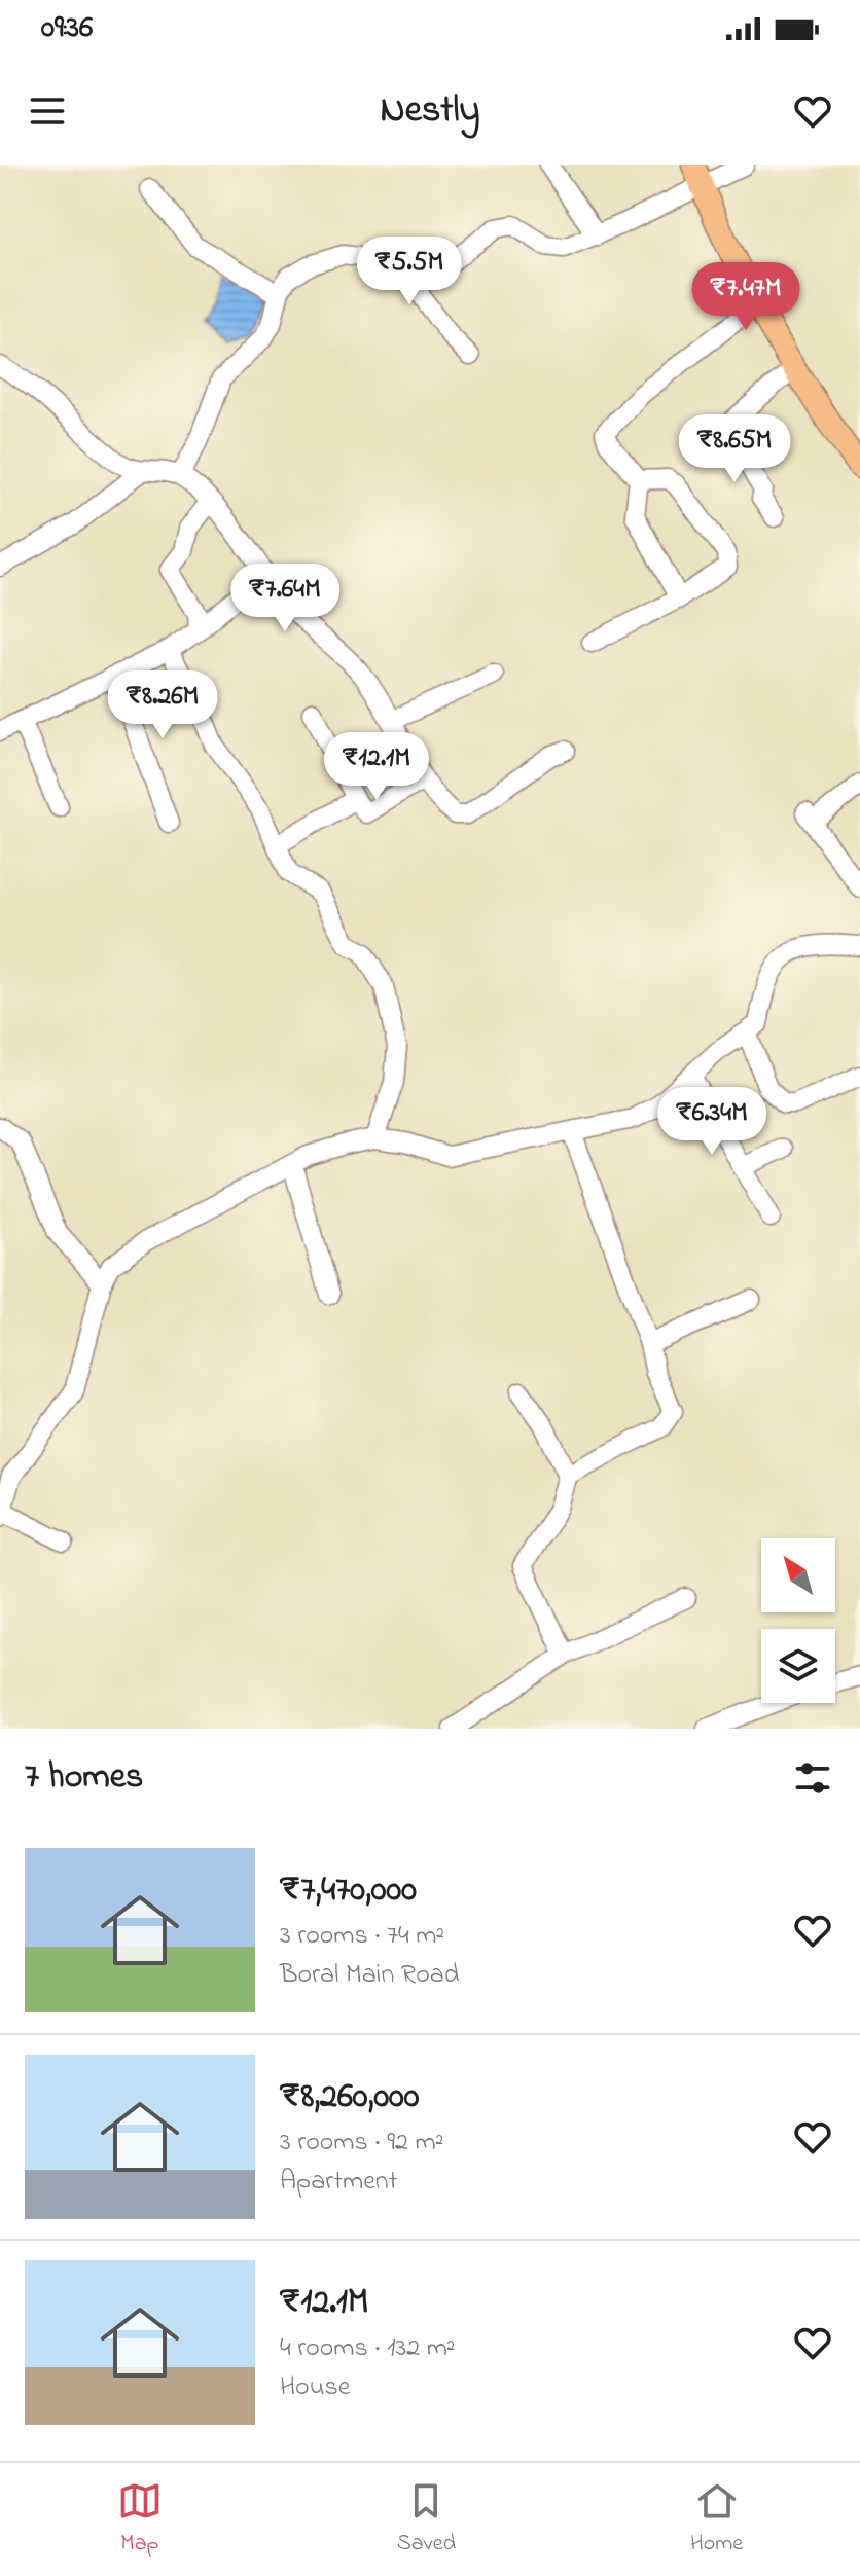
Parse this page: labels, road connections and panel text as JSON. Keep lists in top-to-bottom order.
{
  "north": "top left",
  "page": {
    "status": "09:36",
    "header": "Nestly",
    "price": [
      "₹5.5M",
      "₹7.47M",
      "₹8.65M",
      "₹7.64M",
      "₹8.26M",
      "₹12.1M",
      "₹6.34M"
    ],
    "heading": "7 homes",
    "list": [
      {
        "name": "₹7,470,000",
        "note": "3 rooms · 74 m² · Boral Main Road"
      },
      {
        "name": "₹8,260,000",
        "note": "3 rooms · 92 m² · Apartment"
      },
      {
        "name": "₹12.1M",
        "note": "4 rooms · 132 m² · House"
      }
    ],
    "tabs": ["Map", "Saved", "Home"]
  }
}
